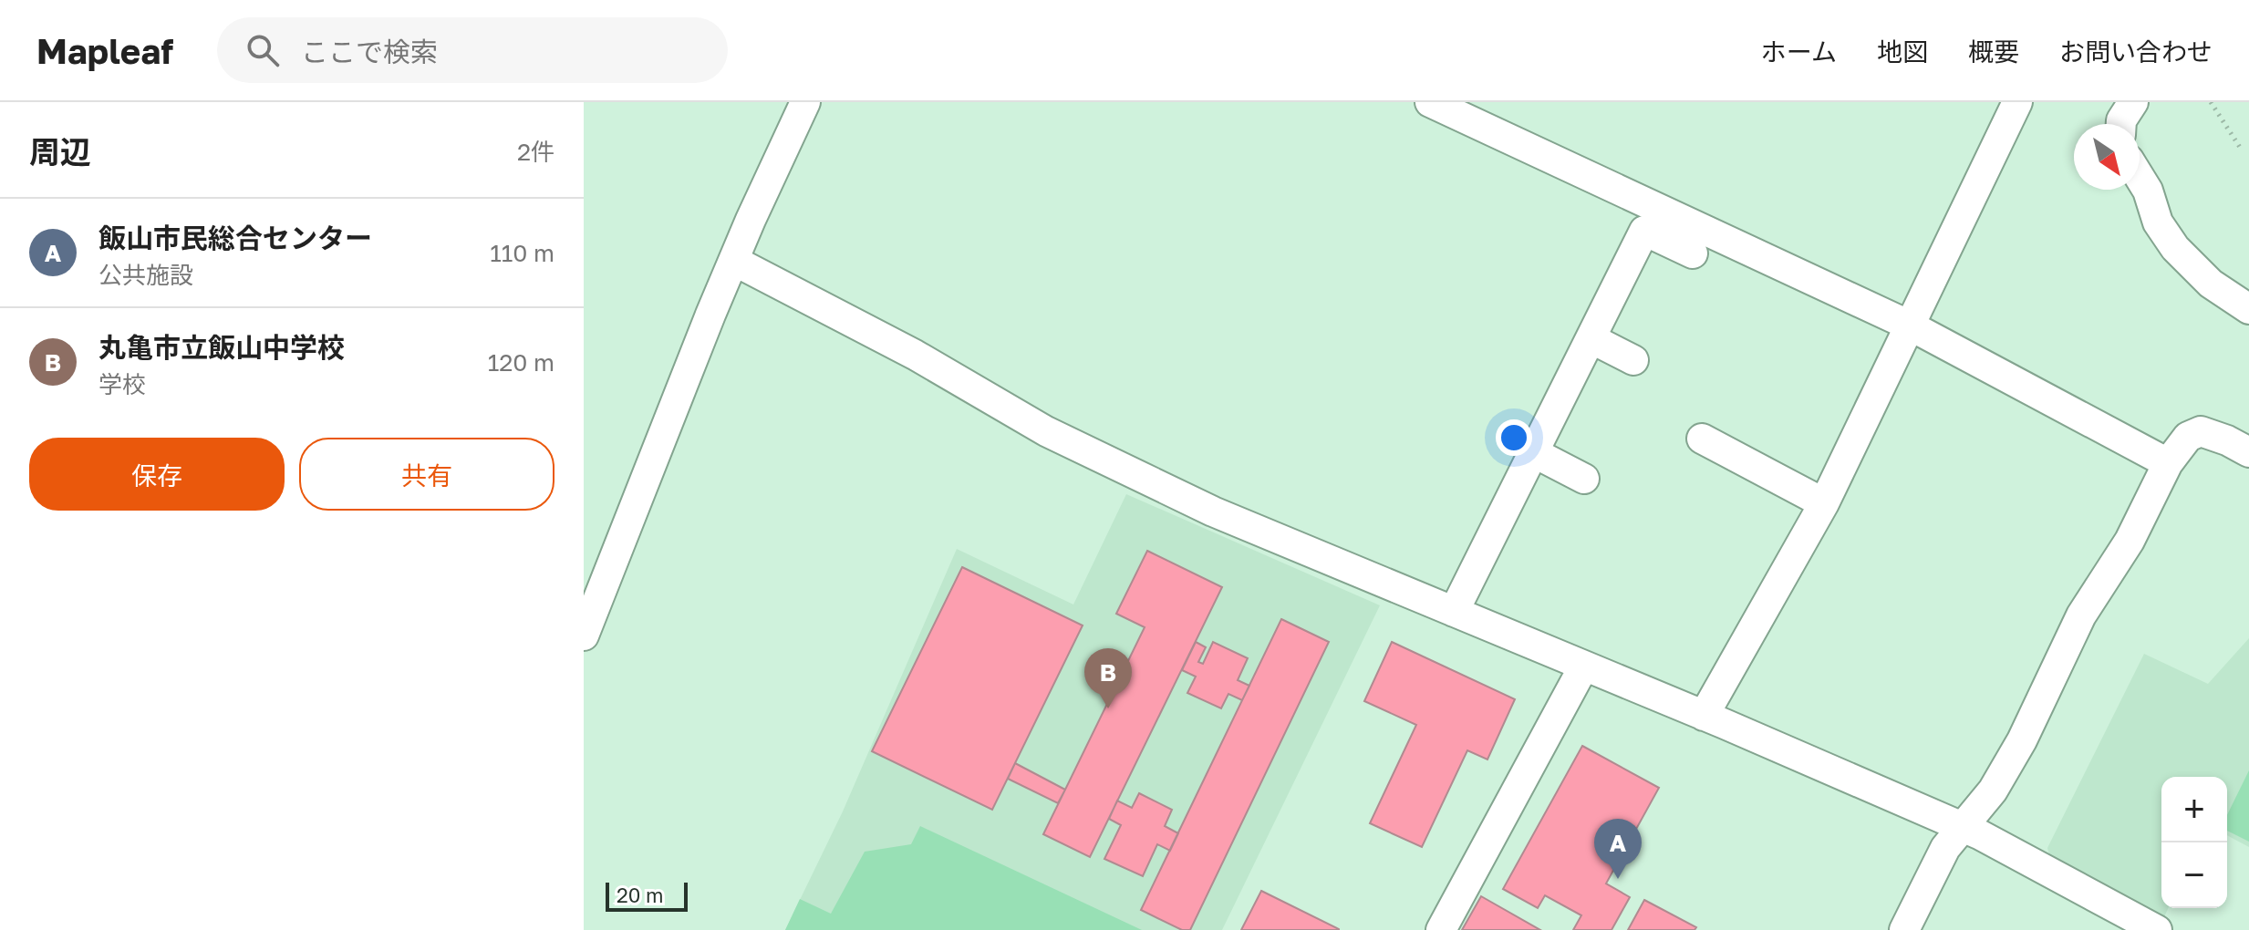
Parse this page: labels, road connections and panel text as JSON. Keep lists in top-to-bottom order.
{
  "scale_bar": "20 m",
  "north": "bottom right",
  "page": {
    "header": "Mapleaf",
    "search": "ここで検索",
    "nav": [
      "ホーム",
      "地図",
      "概要",
      "お問い合わせ"
    ],
    "heading": ["周辺", "2件"],
    "list": [
      {
        "mark": "A",
        "name": "飯山市民総合センター",
        "note": "公共施設",
        "value": "110 m"
      },
      {
        "mark": "B",
        "name": "丸亀市立飯山中学校",
        "note": "学校",
        "value": "120 m"
      }
    ],
    "buttons": ["保存", "共有"],
    "pins": ["B", "A"],
    "map_buttons": ["+", "−"],
    "scale": "20 m"
  }
}
